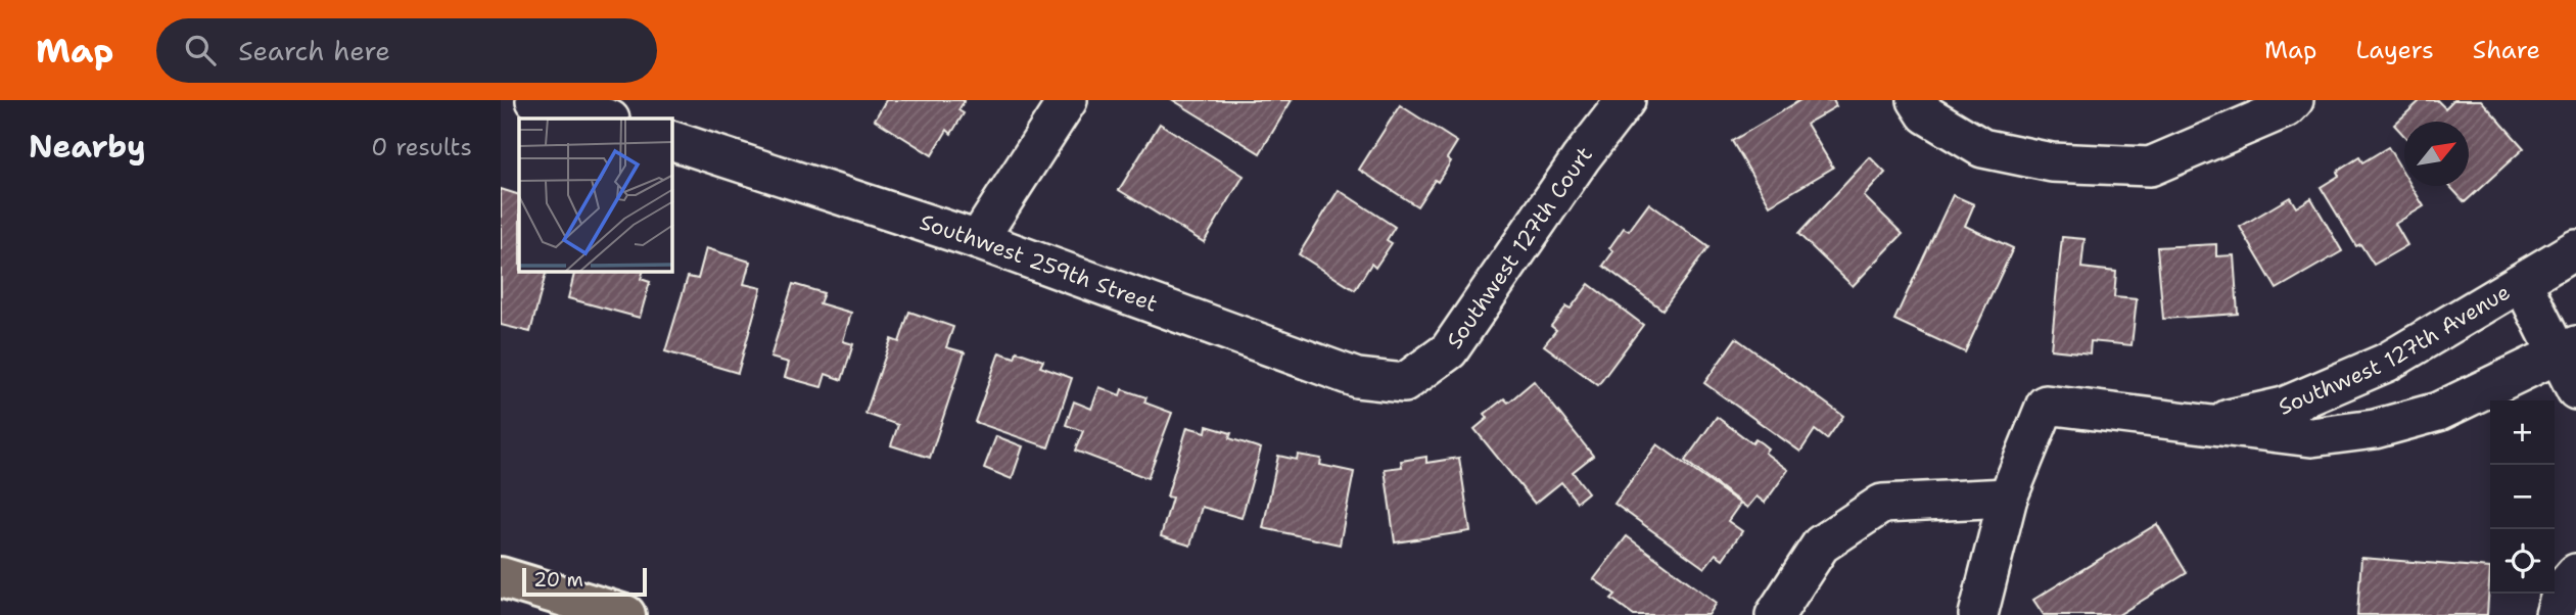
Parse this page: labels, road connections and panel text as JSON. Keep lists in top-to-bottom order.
{
  "streets": {
    "street": ["Southwest 127th Court", "Southwest 259th Street", "Southwest 127th Avenue"]
  },
  "crossings": [
    ["Southwest 127th Court", "Southwest 259th Street"]
  ],
  "scale_bar": "20 m",
  "north": "top right",
  "page": {
    "header": "Map",
    "search": "Search here",
    "nav": ["Map", "Layers", "Share"],
    "heading": ["Nearby", "0 results"],
    "map_buttons": ["+", "−"],
    "scale": "20 m"
  }
}
